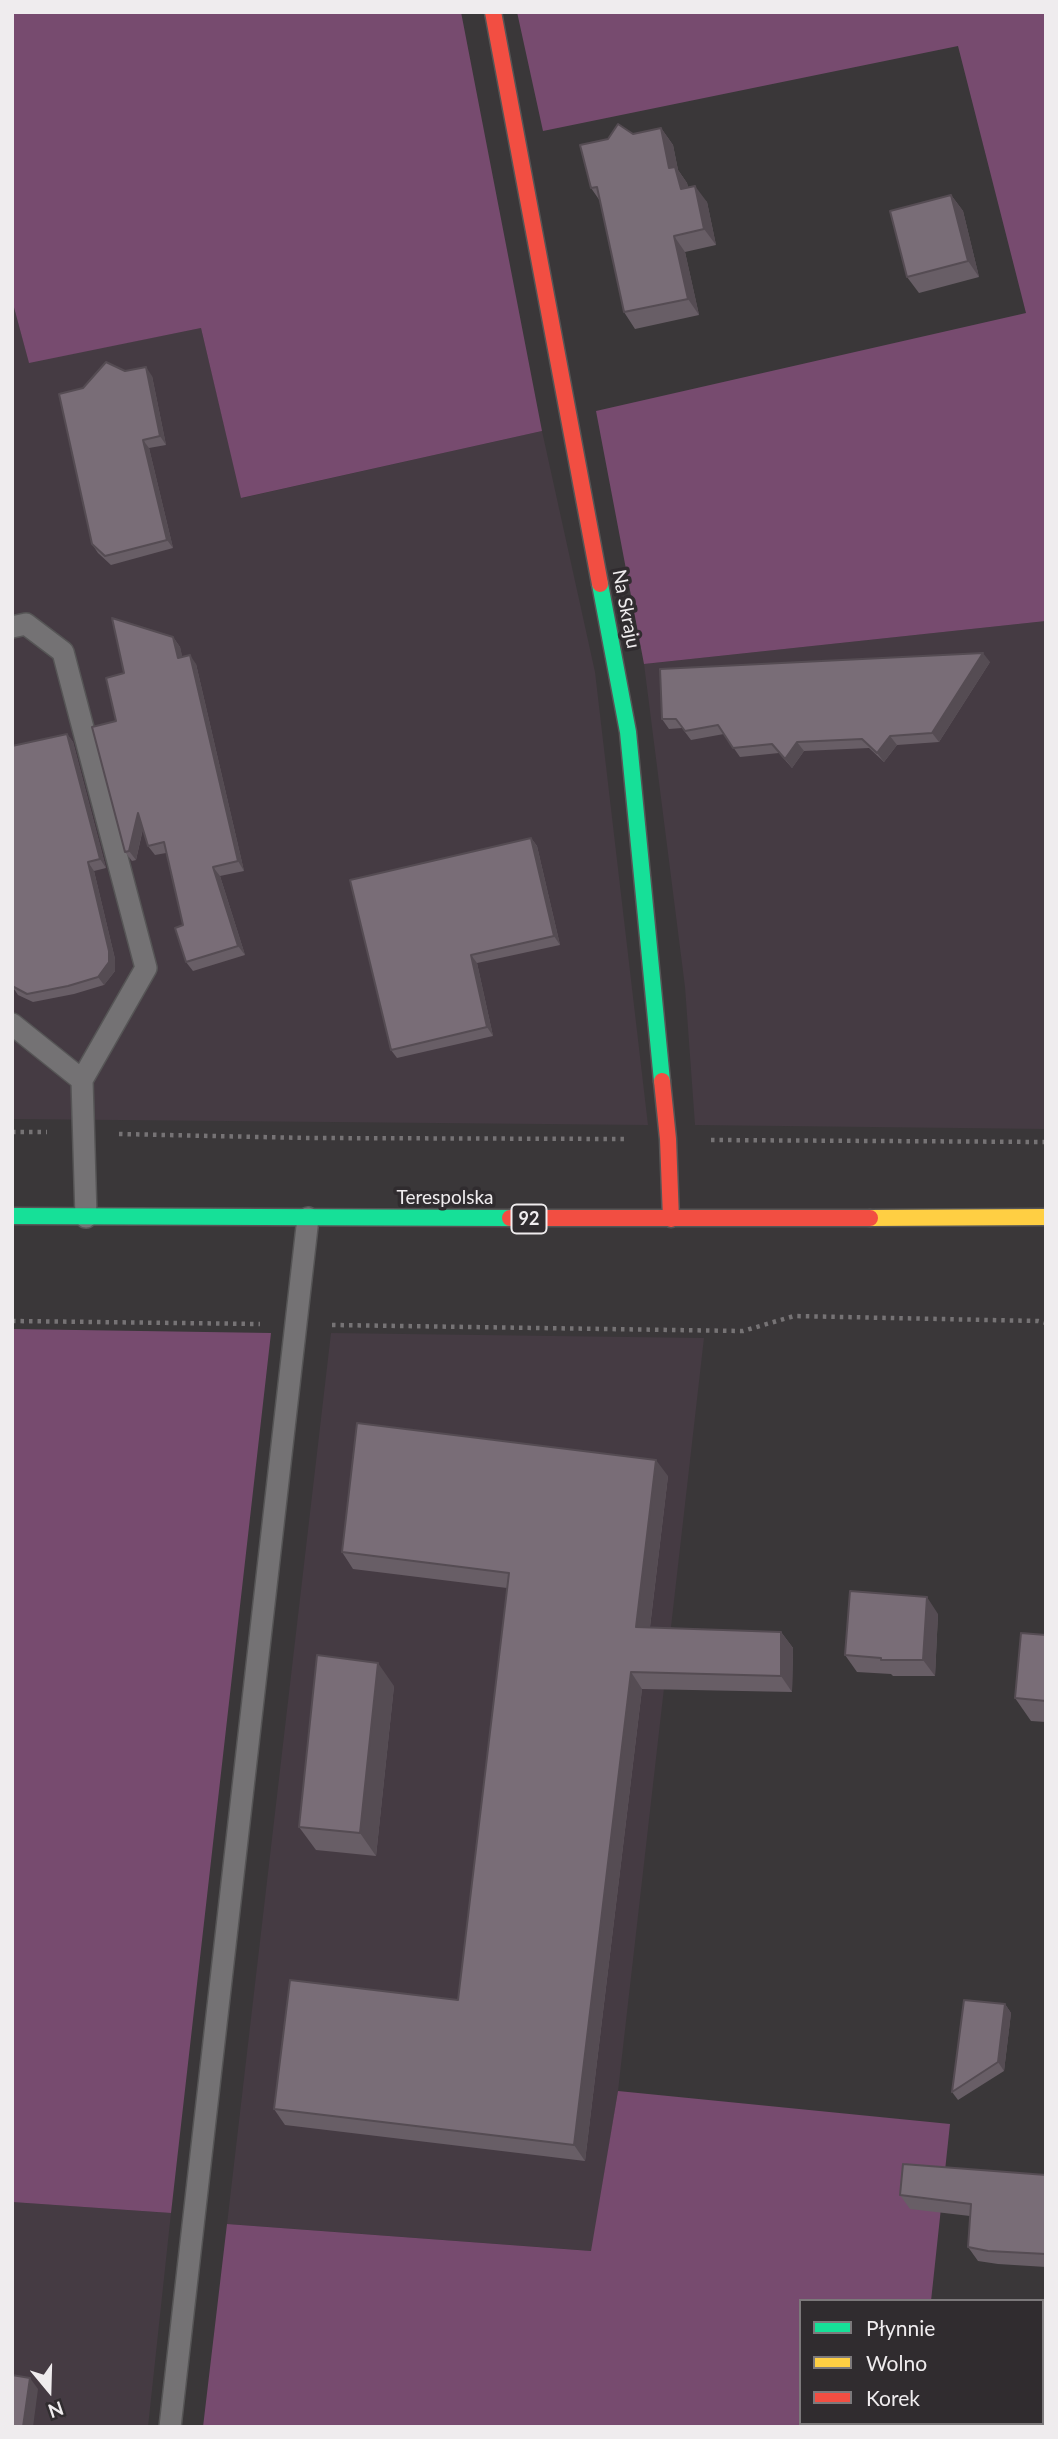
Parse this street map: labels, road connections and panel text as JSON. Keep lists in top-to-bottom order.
{
  "streets": {
    "street": ["Na Skraju", "Terespolska", "92"]
  },
  "crossings": [
    ["Na Skraju", "Terespolska"]
  ],
  "legend": ["Płynnie", "Wolno", "Korek"],
  "north": "bottom"
}
